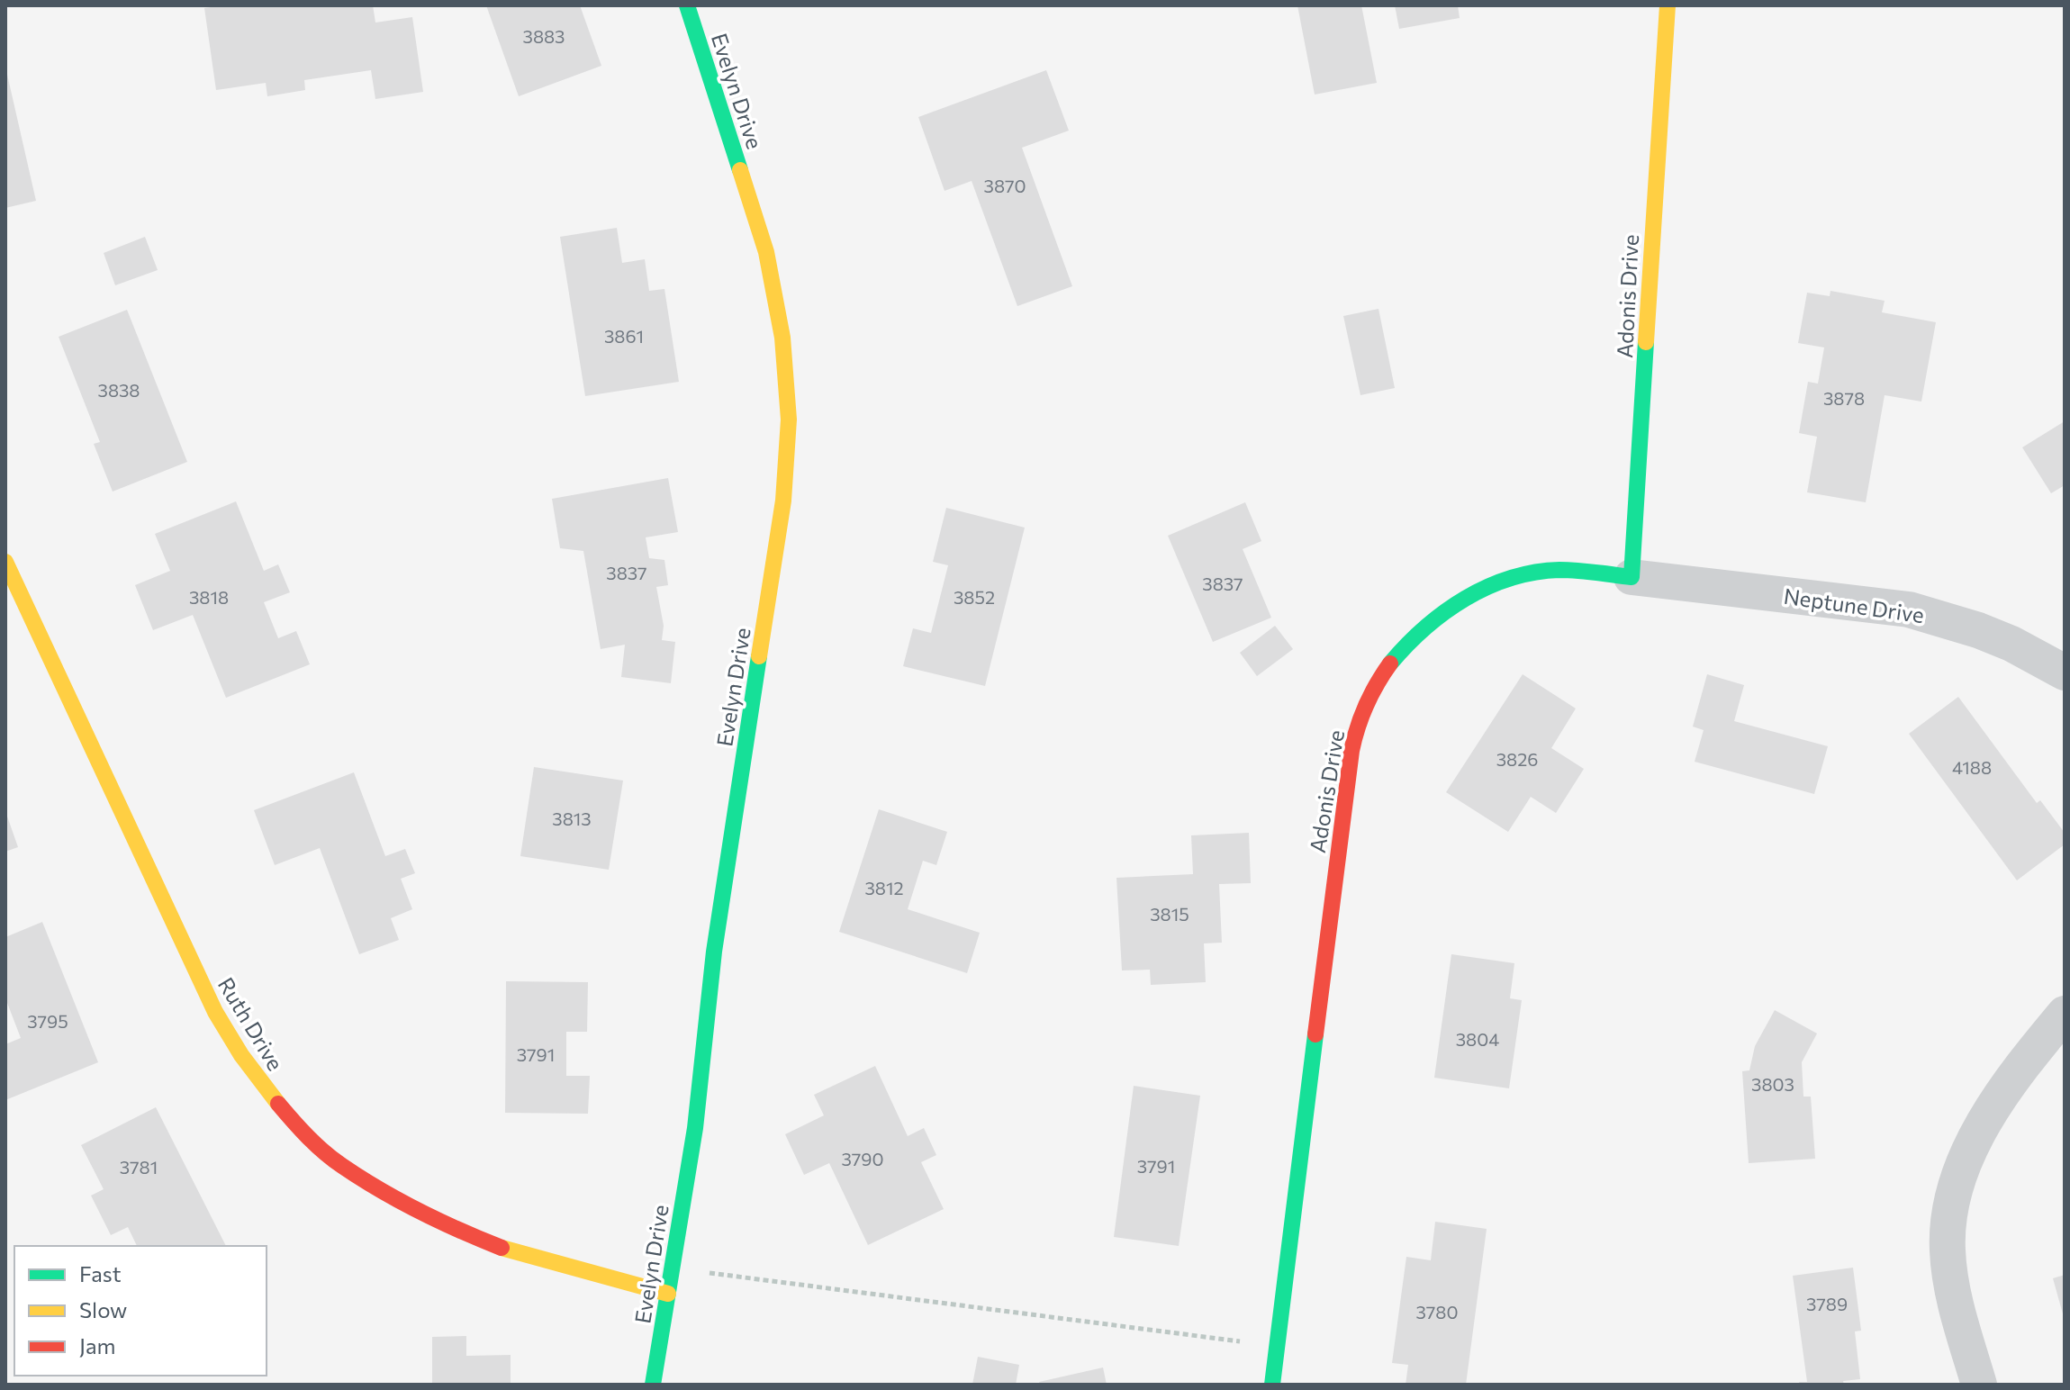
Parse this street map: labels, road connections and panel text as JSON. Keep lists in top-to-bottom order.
{
  "streets": {
    "street": [
      "Evelyn Drive",
      "Adonis Drive",
      "Neptune Drive",
      "Ruth Drive"
    ]
  },
  "crossings": [
    ["Evelyn Drive", "Ruth Drive"],
    ["Adonis Drive", "Neptune Drive"]
  ],
  "house_numbers": [
    "3883",
    "3870",
    "3861",
    "3838",
    "3878",
    "3837",
    "3837",
    "3818",
    "3852",
    "3826",
    "4188",
    "3813",
    "3812",
    "3815",
    "3795",
    "3804",
    "3791",
    "3803",
    "3790",
    "3791",
    "3781",
    "3789",
    "3780"
  ],
  "legend": ["Fast", "Slow", "Jam"]
}
